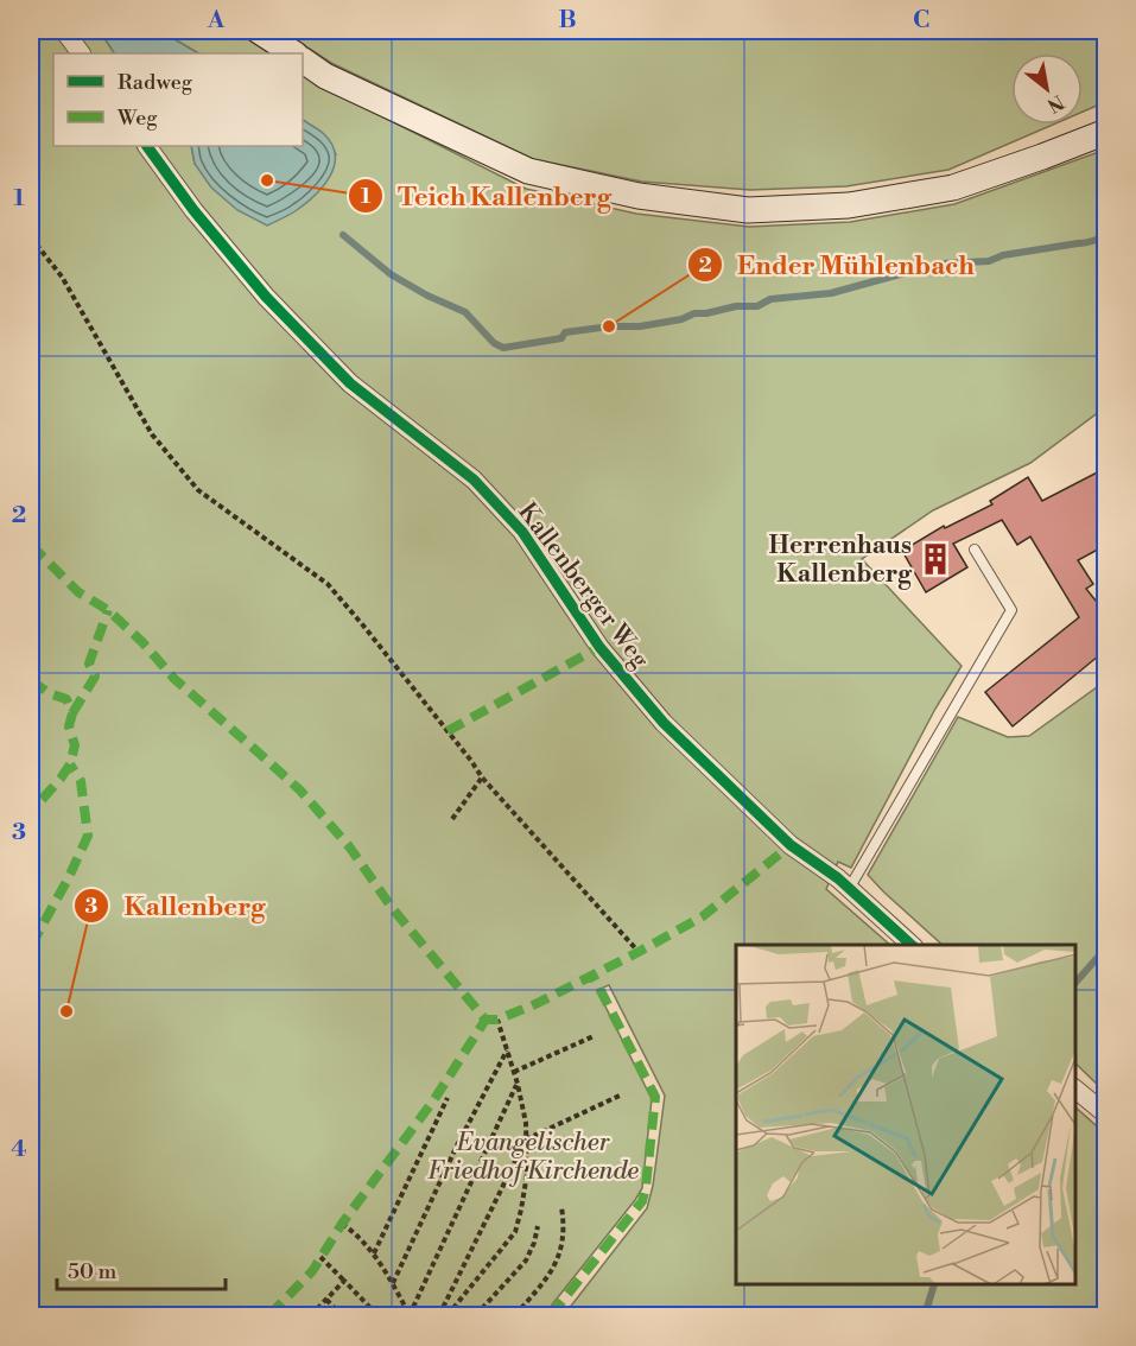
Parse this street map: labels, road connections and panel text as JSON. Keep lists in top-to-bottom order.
{
  "streets": {
    "street": ["Kallenberger Weg"]
  },
  "parks": ["Evangelischer Friedhof Kirchende"],
  "places": {
    "other": ["Teich Kallenberg", "Ender Mühlenbach", "Kallenberg"],
    "building": ["Herrenhaus Kallenberg"]
  },
  "legend": ["Radweg", "Weg"],
  "scale_bar": "50 m",
  "north": "bottom right",
  "grid": {
    "columns": ["A", "B", "C"],
    "rows": [
      "1",
      "2",
      "3",
      "4"
    ]
  }
}
